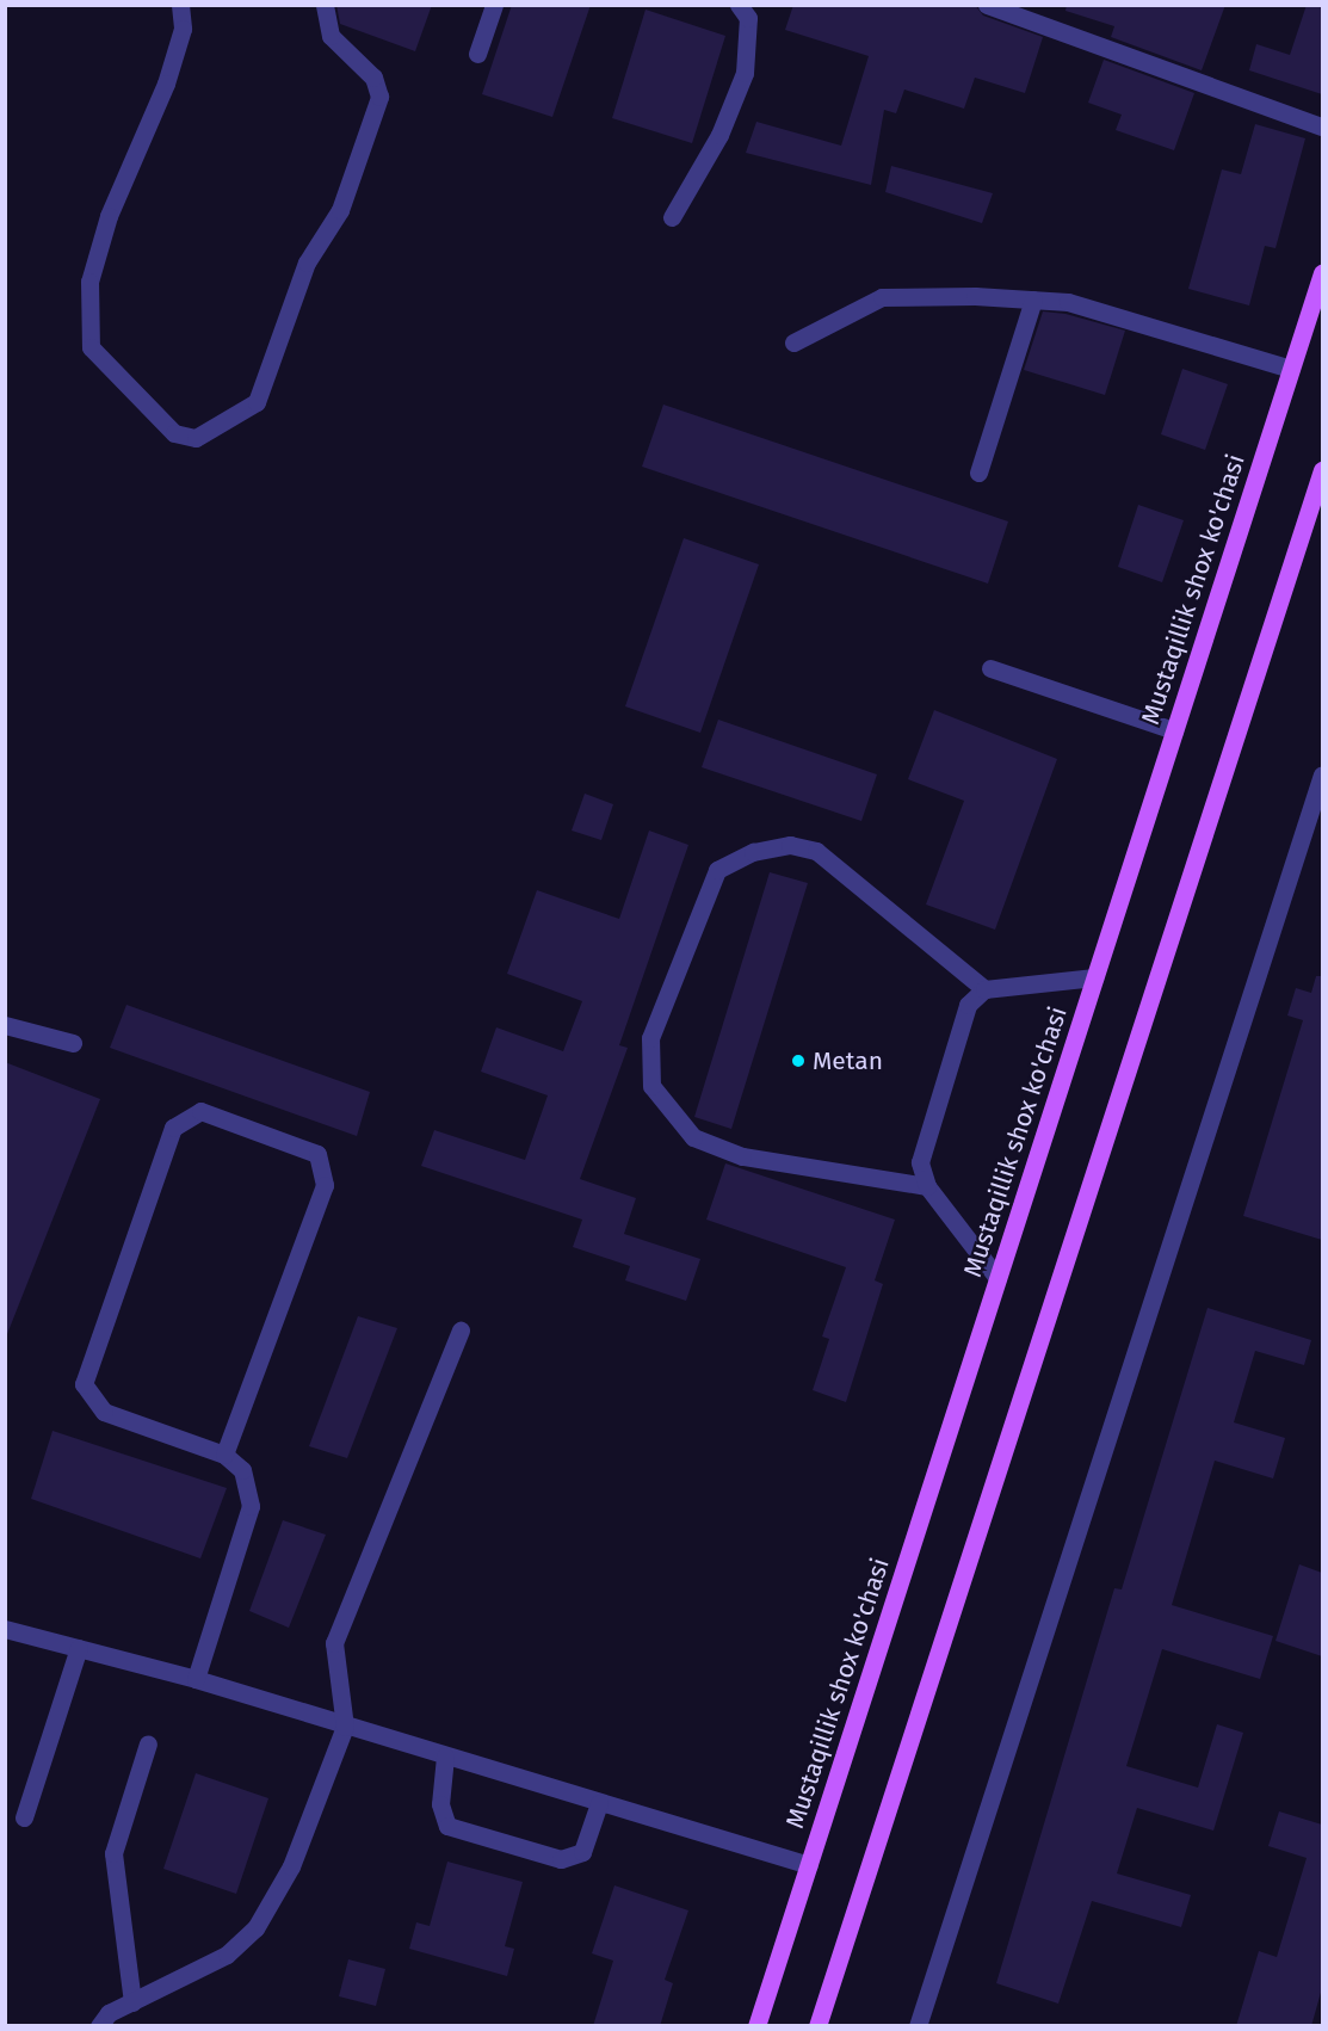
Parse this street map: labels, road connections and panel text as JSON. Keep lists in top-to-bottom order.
{
  "streets": {
    "main road": ["Mustaqillik shox ko'chasi"]
  },
  "places": ["Metan"]
}
